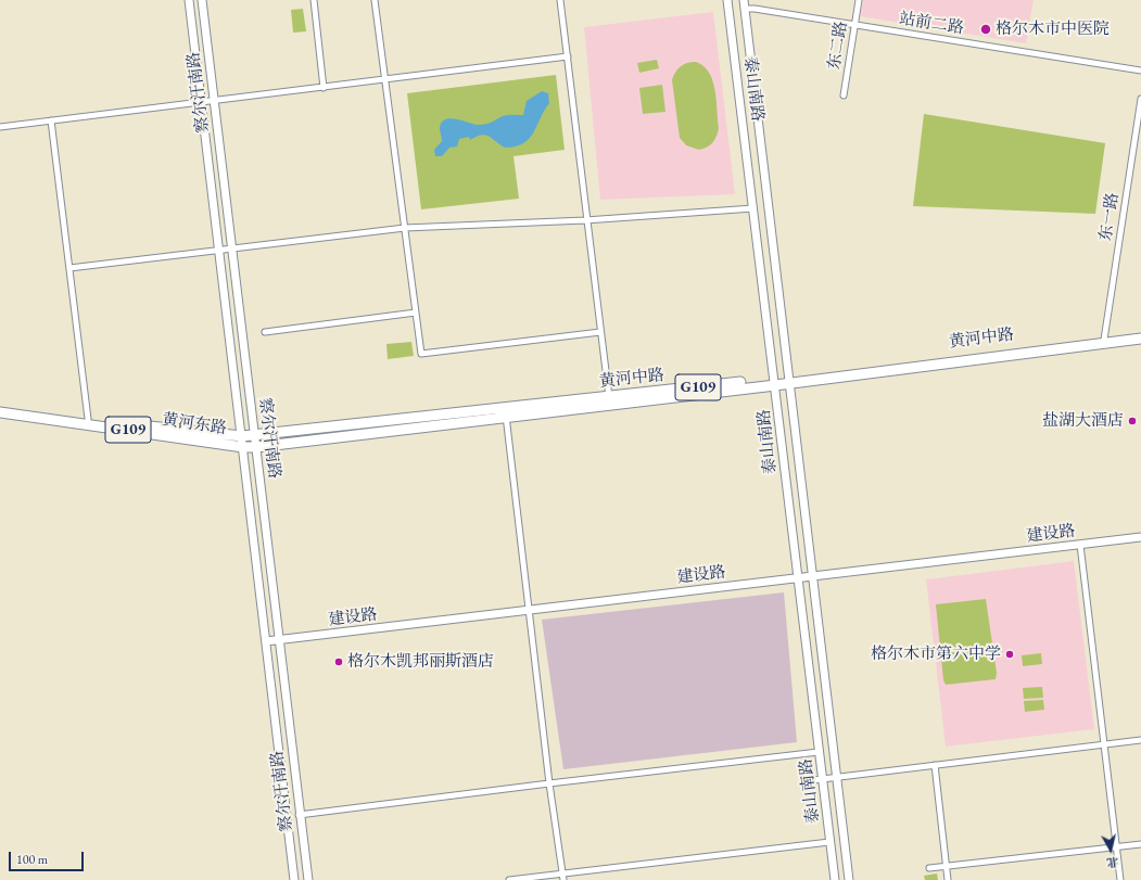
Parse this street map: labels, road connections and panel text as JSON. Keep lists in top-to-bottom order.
{
  "streets": {
    "highway": ["黄河中路", "G109", "黄河东路"],
    "street": [
      "站前二路",
      "东二路",
      "泰山南路",
      "察尔汗南路",
      "东一路",
      "建设路"
    ]
  },
  "crossings": [
    ["站前二路", "东二路"],
    ["站前二路", "泰山南路"],
    ["泰山南路", "黄河中路"],
    ["泰山南路", "建设路"],
    ["察尔汗南路", "黄河中路"],
    ["察尔汗南路", "黄河东路"],
    ["察尔汗南路", "建设路"],
    ["东一路", "黄河中路"],
    ["黄河中路", "黄河东路"]
  ],
  "places": [
    "格尔木市中医院",
    "盐湖大酒店",
    "格尔木市第六中学",
    "格尔木凯邦丽斯酒店"
  ],
  "scale_bar": "100 m",
  "north": "bottom"
}
